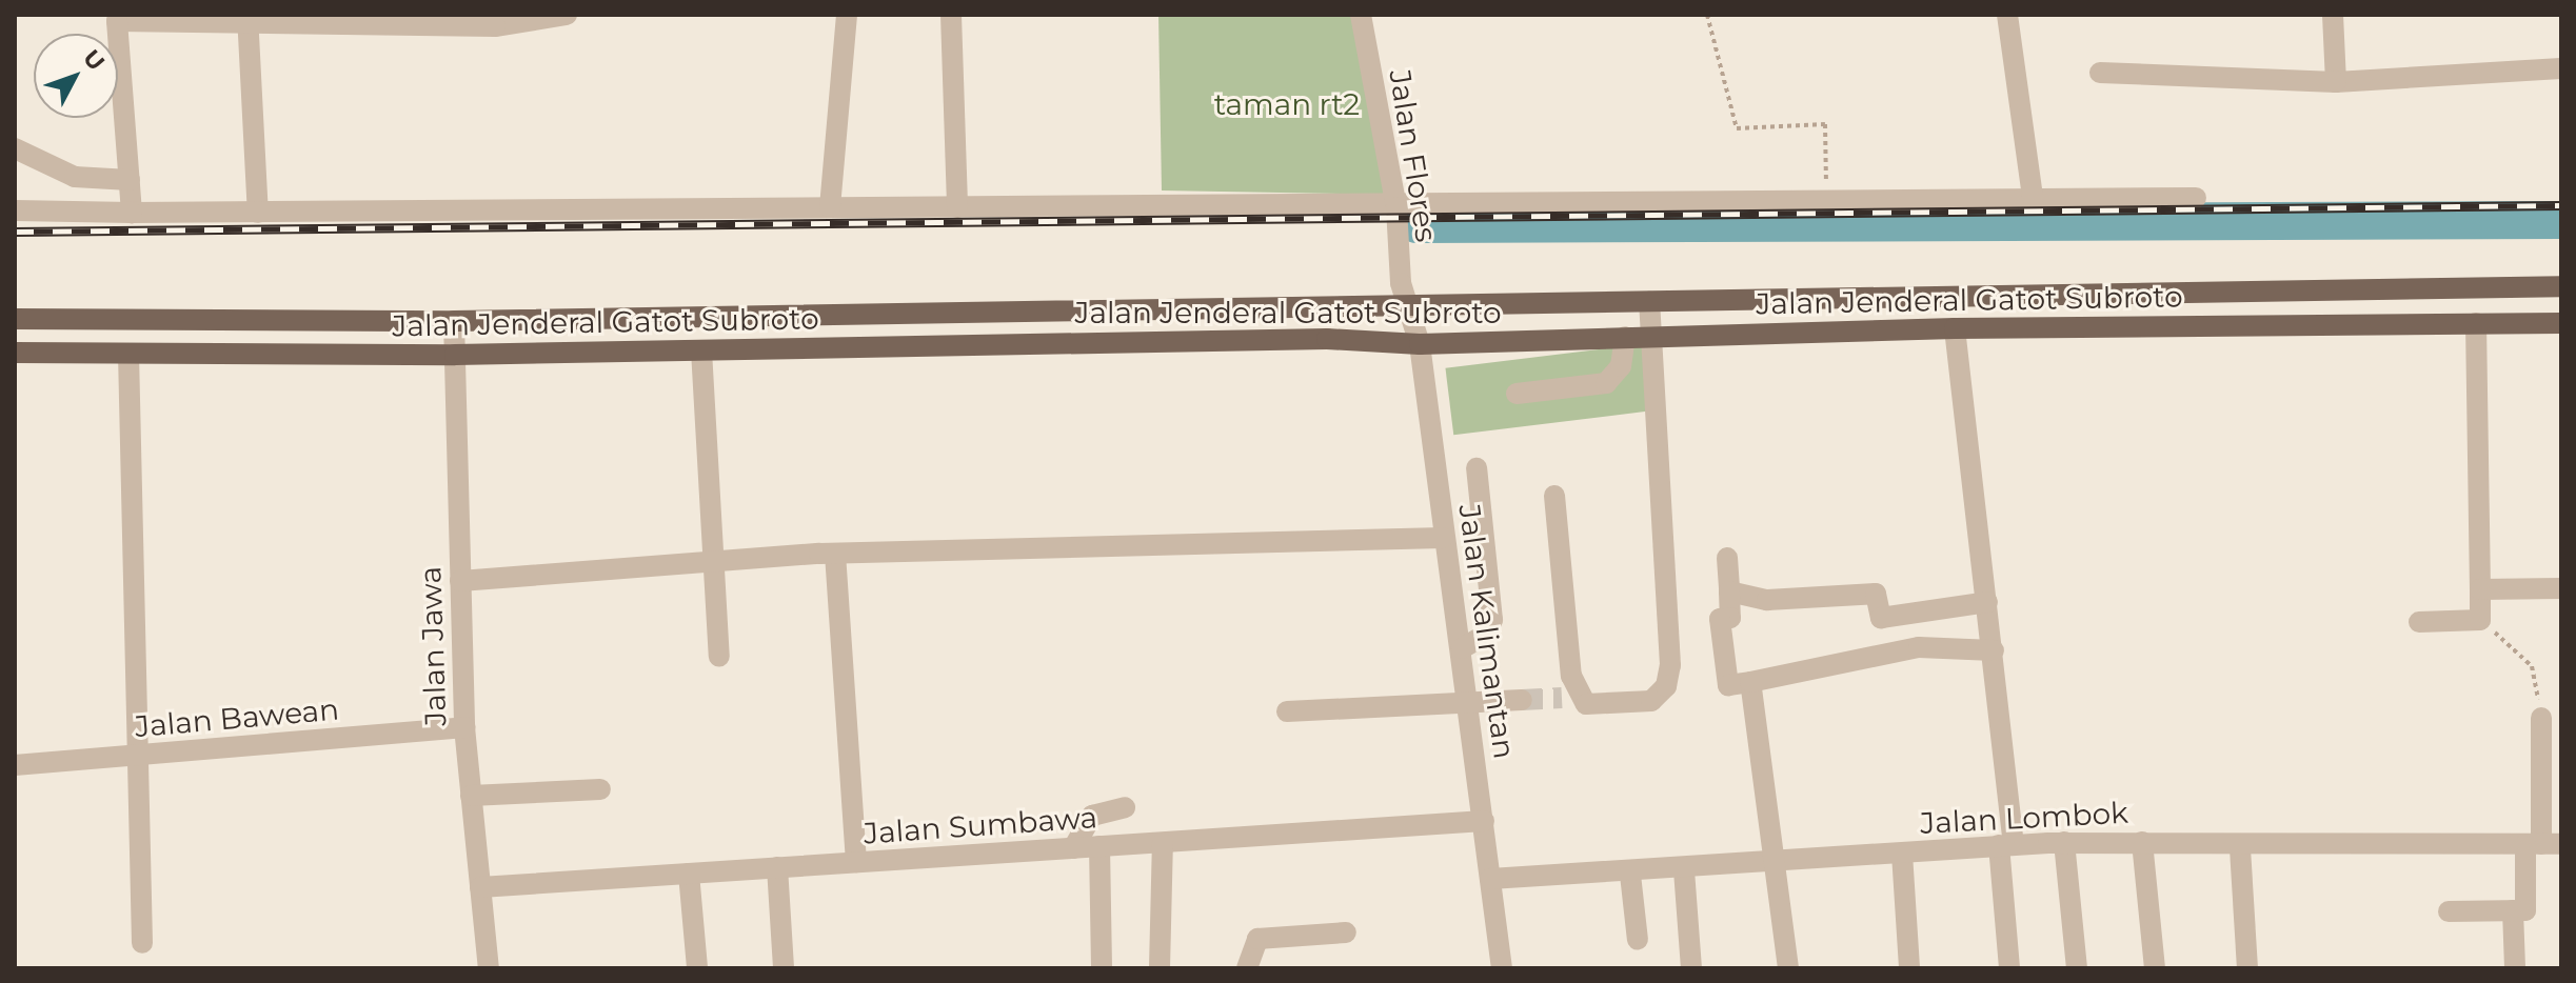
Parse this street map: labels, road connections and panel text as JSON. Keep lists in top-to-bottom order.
{
  "streets": {
    "main road": ["Jalan Jenderal Gatot Subroto"],
    "street": [
      "Jalan Flores",
      "Jalan Kalimantan",
      "Jalan Jawa",
      "Jalan Bawean",
      "Jalan Lombok",
      "Jalan Sumbawa"
    ]
  },
  "crossings": [
    ["Jalan Flores", "Jalan Jenderal Gatot Subroto"],
    ["Jalan Flores", "Jalan Kalimantan"],
    ["Jalan Jenderal Gatot Subroto", "Jalan Kalimantan"],
    ["Jalan Jenderal Gatot Subroto", "Jalan Jawa"],
    ["Jalan Kalimantan", "Jalan Lombok"],
    ["Jalan Kalimantan", "Jalan Sumbawa"],
    ["Jalan Jawa", "Jalan Bawean"],
    ["Jalan Jawa", "Jalan Sumbawa"]
  ],
  "parks": ["taman rt2"],
  "north": "top right"
}
